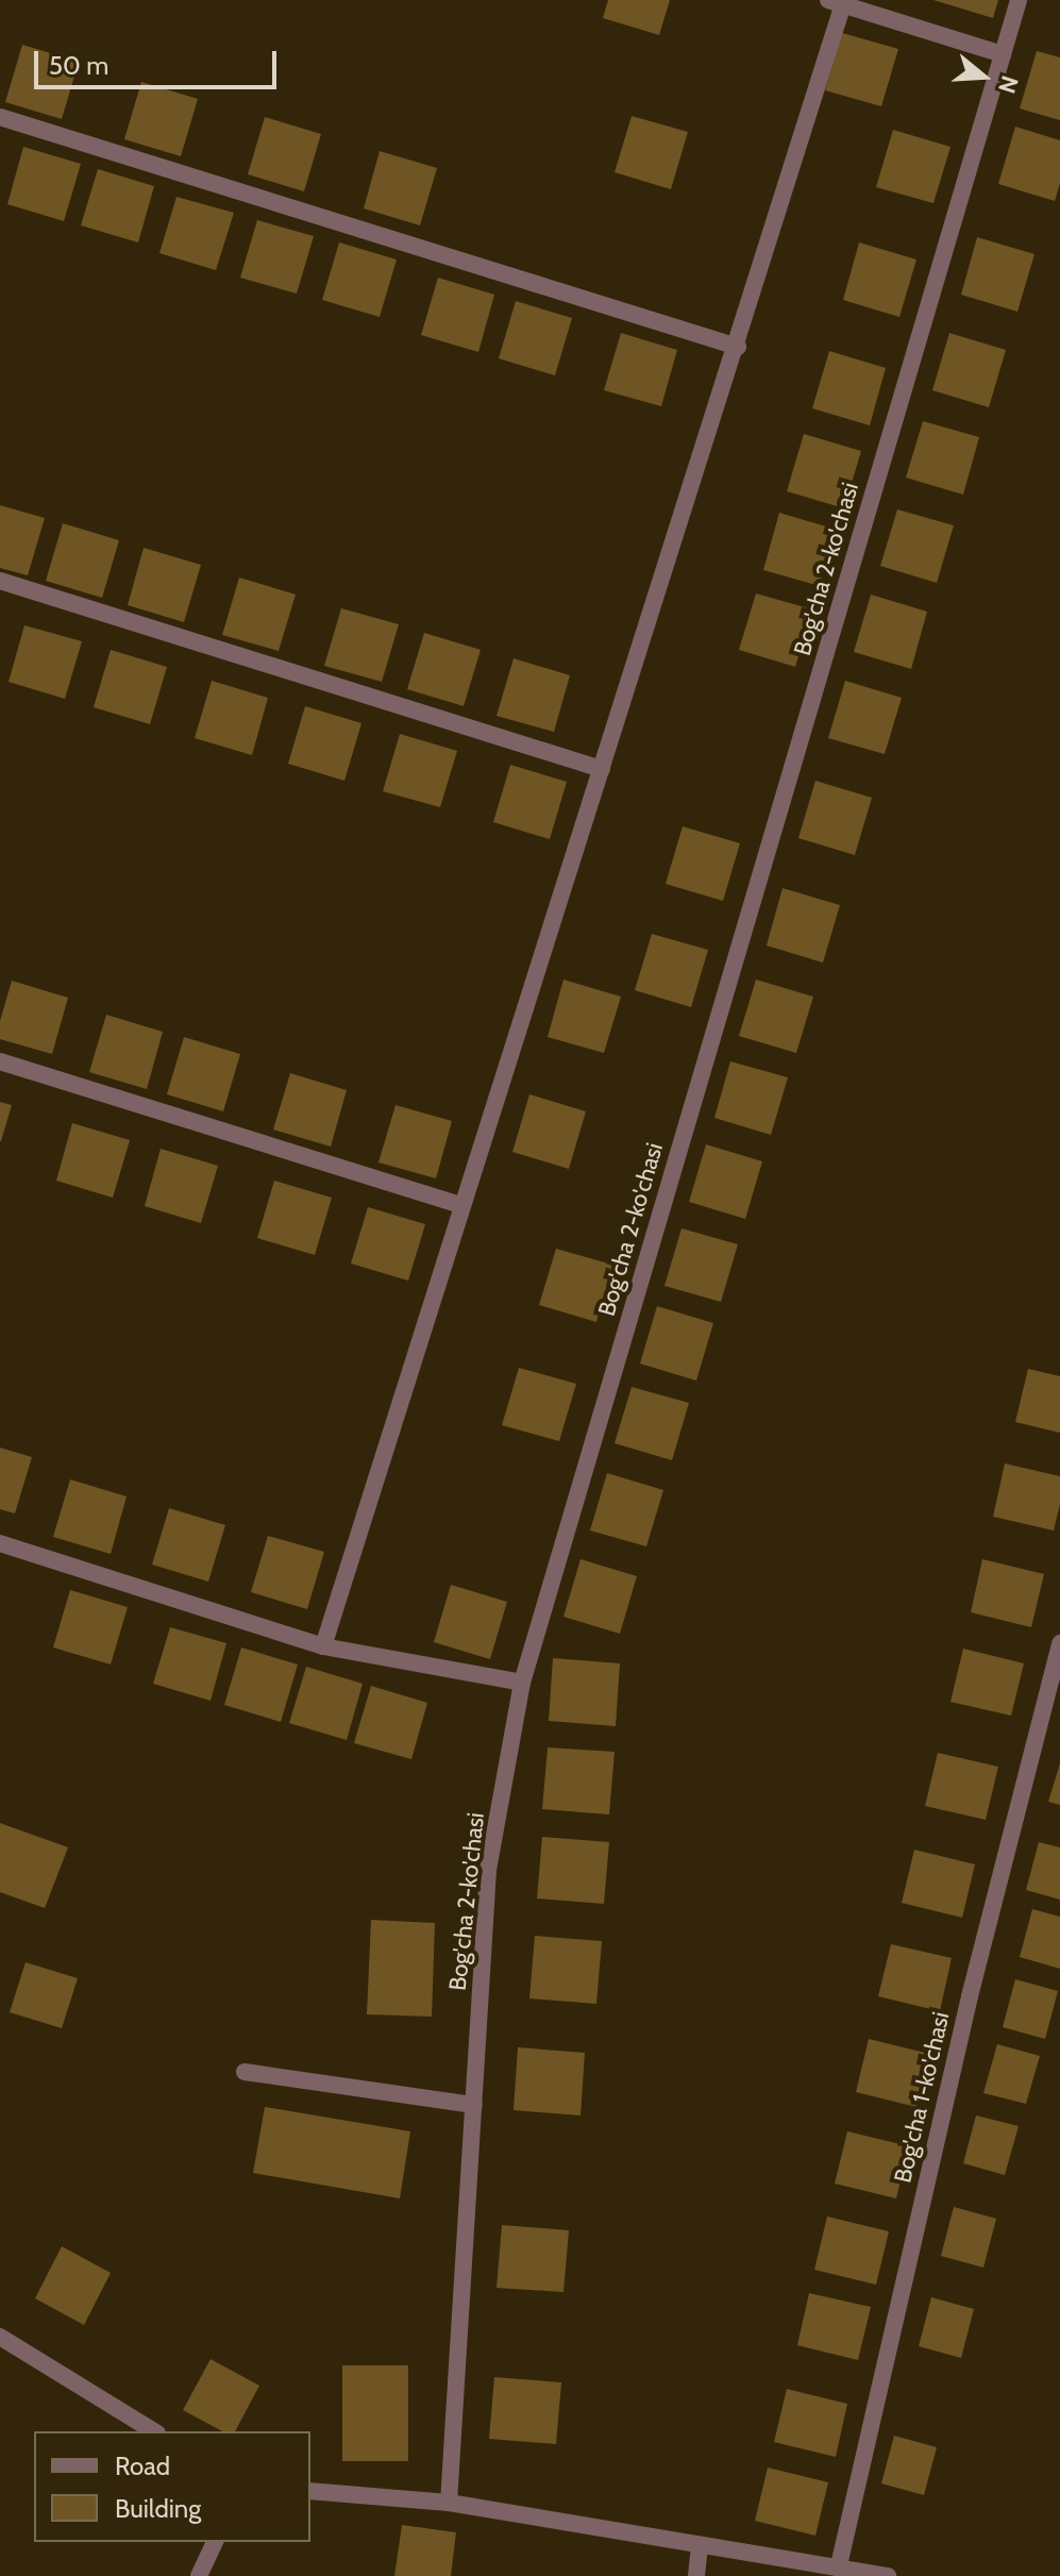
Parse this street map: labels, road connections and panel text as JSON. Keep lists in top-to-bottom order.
{
  "streets": {
    "street": ["Bog'cha 2-ko'chasi", "Bog'cha 1-ko'chasi"]
  },
  "legend": ["Road", "Building"],
  "scale_bar": "50 m",
  "north": "right"
}
